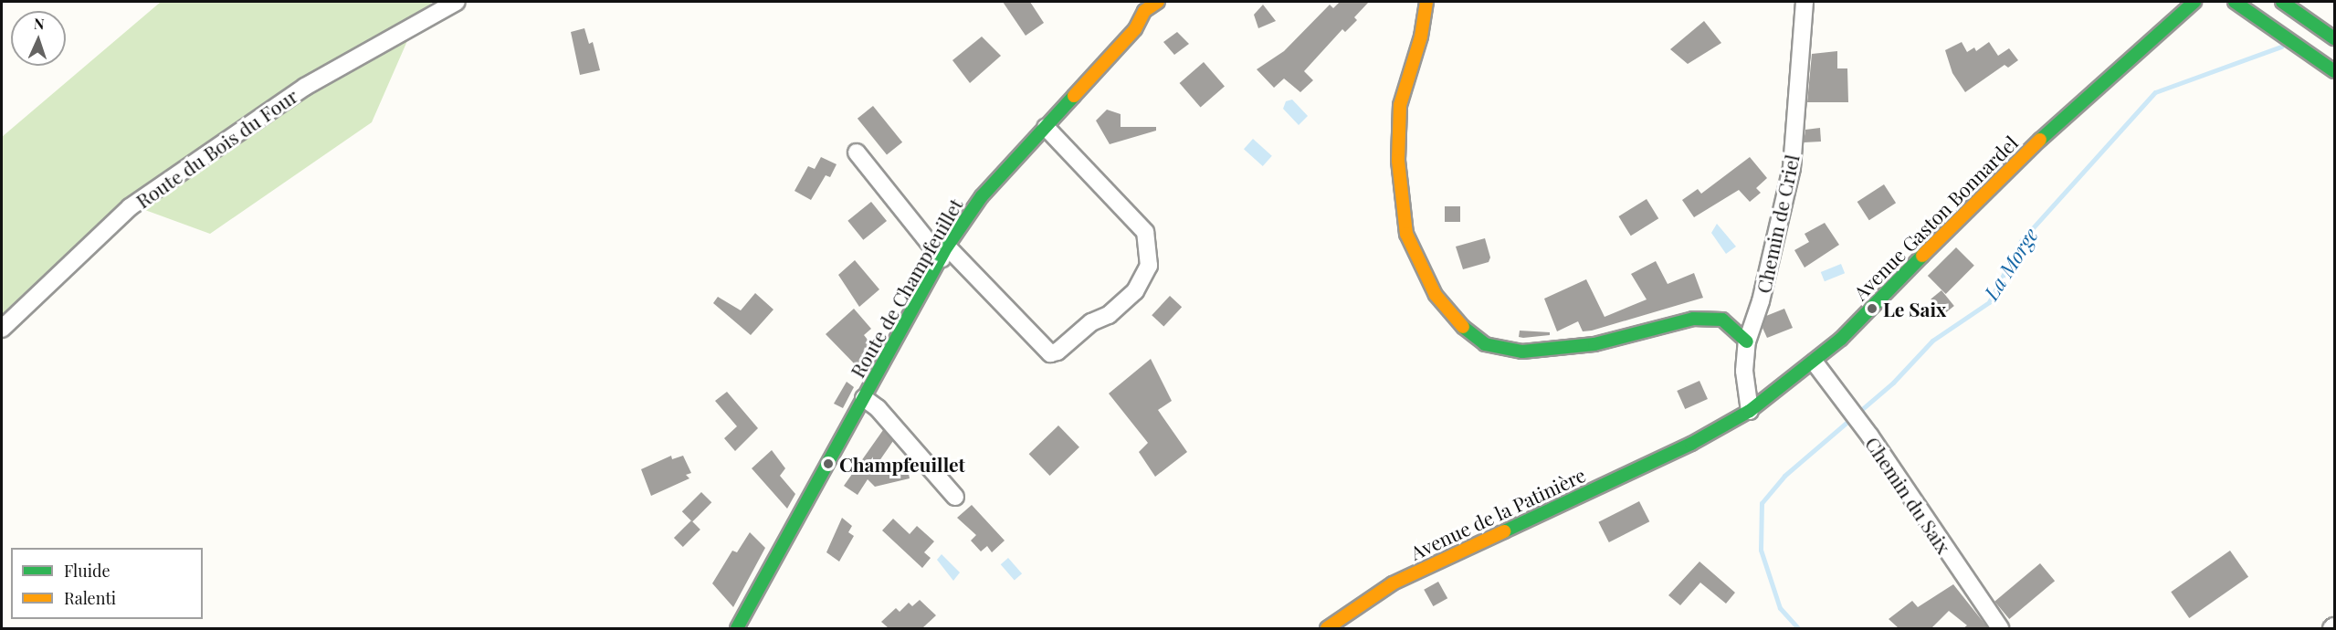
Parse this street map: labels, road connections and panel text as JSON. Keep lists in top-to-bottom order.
{
  "streets": {
    "main road": ["Avenue Gaston Bonnardel", "Route de Champfeuillet", "Avenue de la Patinière"],
    "street": ["Route du Bois du Four", "Chemin de Criel", "Chemin du Saix"]
  },
  "crossings": [
    ["Avenue Gaston Bonnardel", "Chemin de Criel"],
    ["Avenue Gaston Bonnardel", "Chemin du Saix"],
    ["Avenue Gaston Bonnardel", "Avenue de la Patinière"]
  ],
  "water": ["La Morge"],
  "places": ["Le Saix", "Champfeuillet"],
  "legend": ["Fluide", "Ralenti"],
  "north": "top"
}
